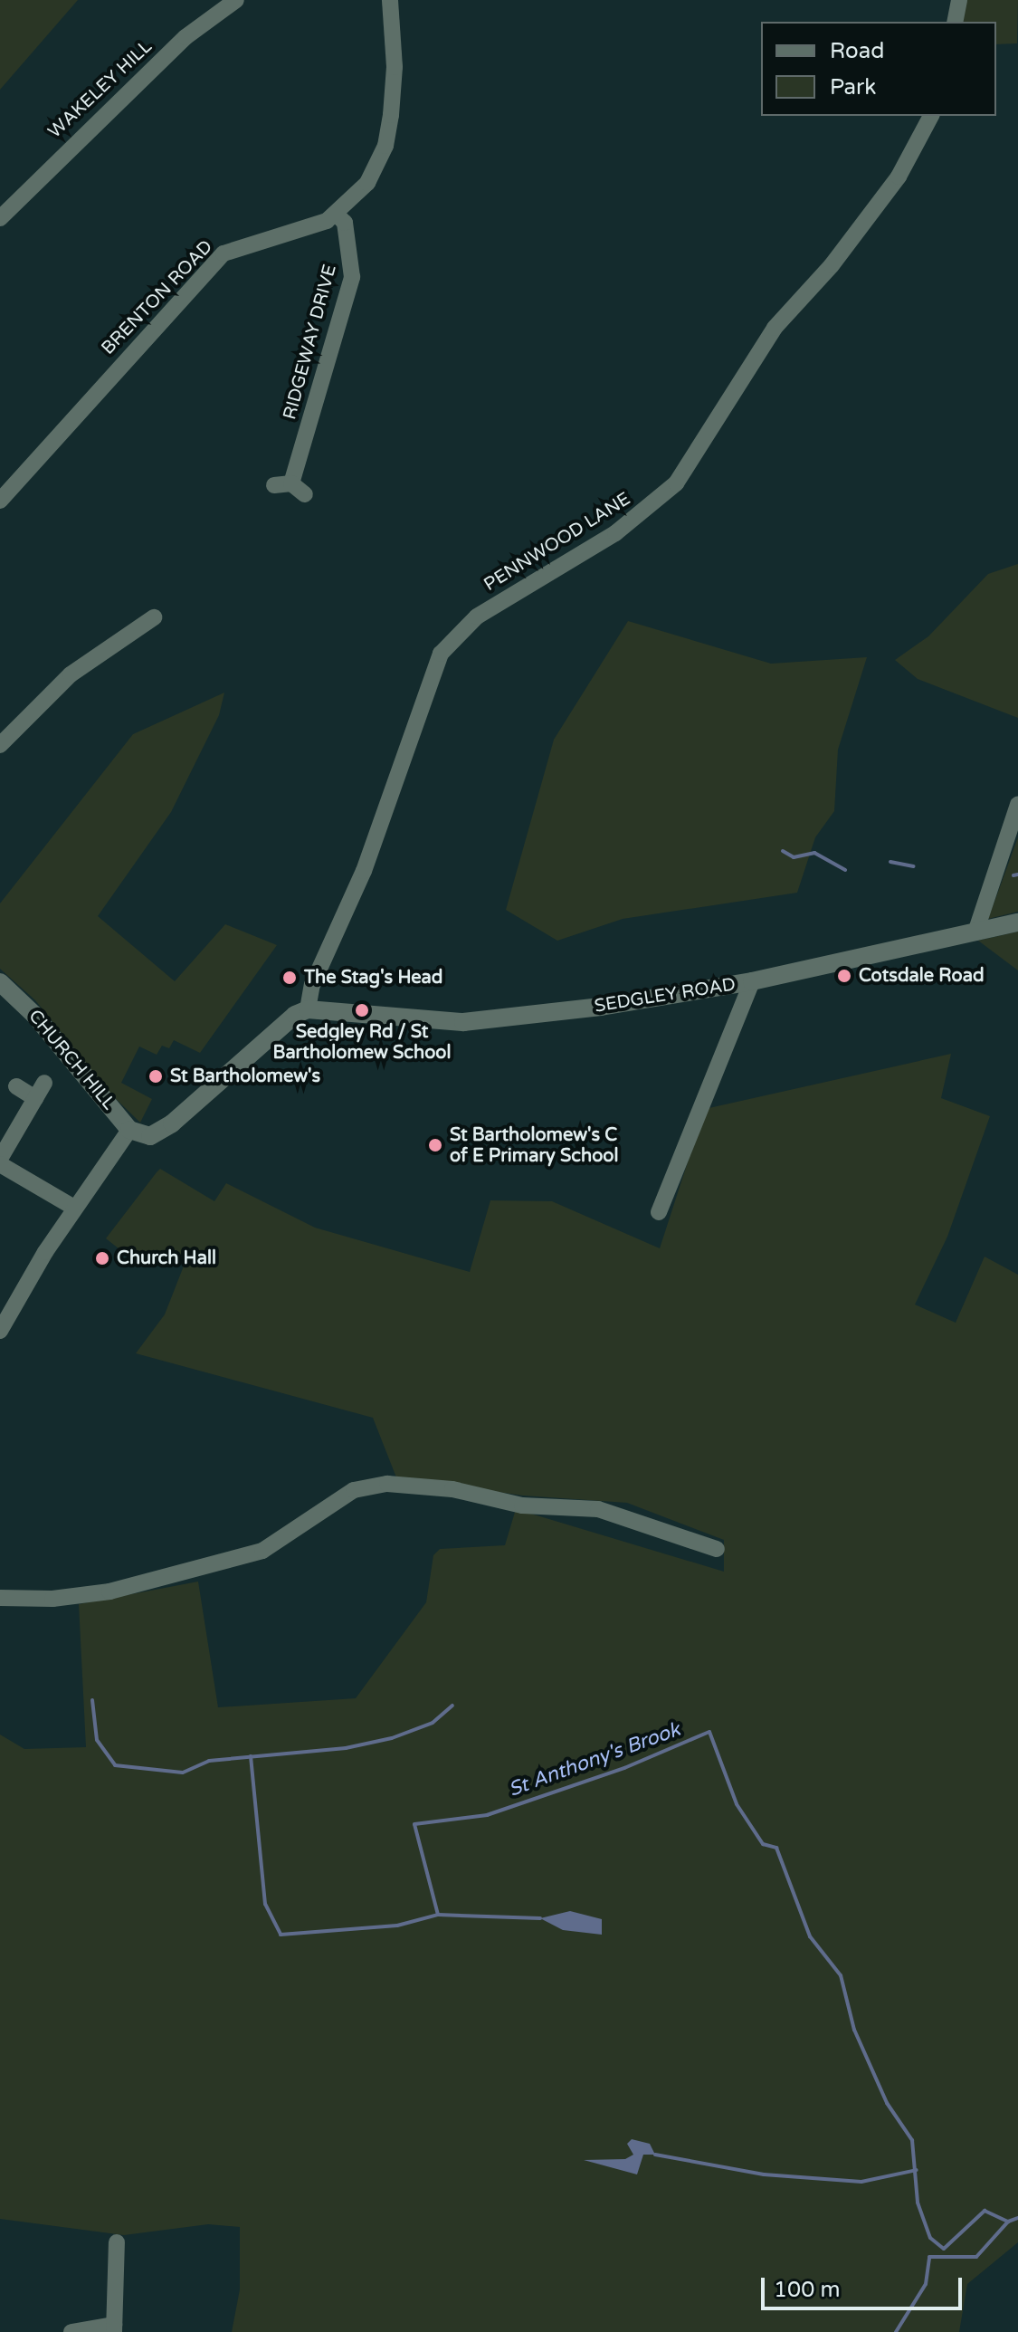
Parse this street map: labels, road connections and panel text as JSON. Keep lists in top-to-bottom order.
{
  "streets": {
    "street": [
      "WAKELEY HILL",
      "BRENTON ROAD",
      "RIDGEWAY DRIVE",
      "PENNWOOD LANE",
      "SEDGLEY ROAD",
      "CHURCH HILL"
    ]
  },
  "crossings": [
    ["BRENTON ROAD", "RIDGEWAY DRIVE"],
    ["PENNWOOD LANE", "SEDGLEY ROAD"]
  ],
  "water": ["St Anthony's Brook"],
  "places": [
    "Cotsdale Road",
    "The Stag's Head",
    "Sedgley Rd / St Bartholomew School",
    "St Bartholomew's",
    "St Bartholomew's C of E Primary School",
    "Church Hall"
  ],
  "legend": ["Road", "Park"],
  "scale_bar": "100 m"
}
